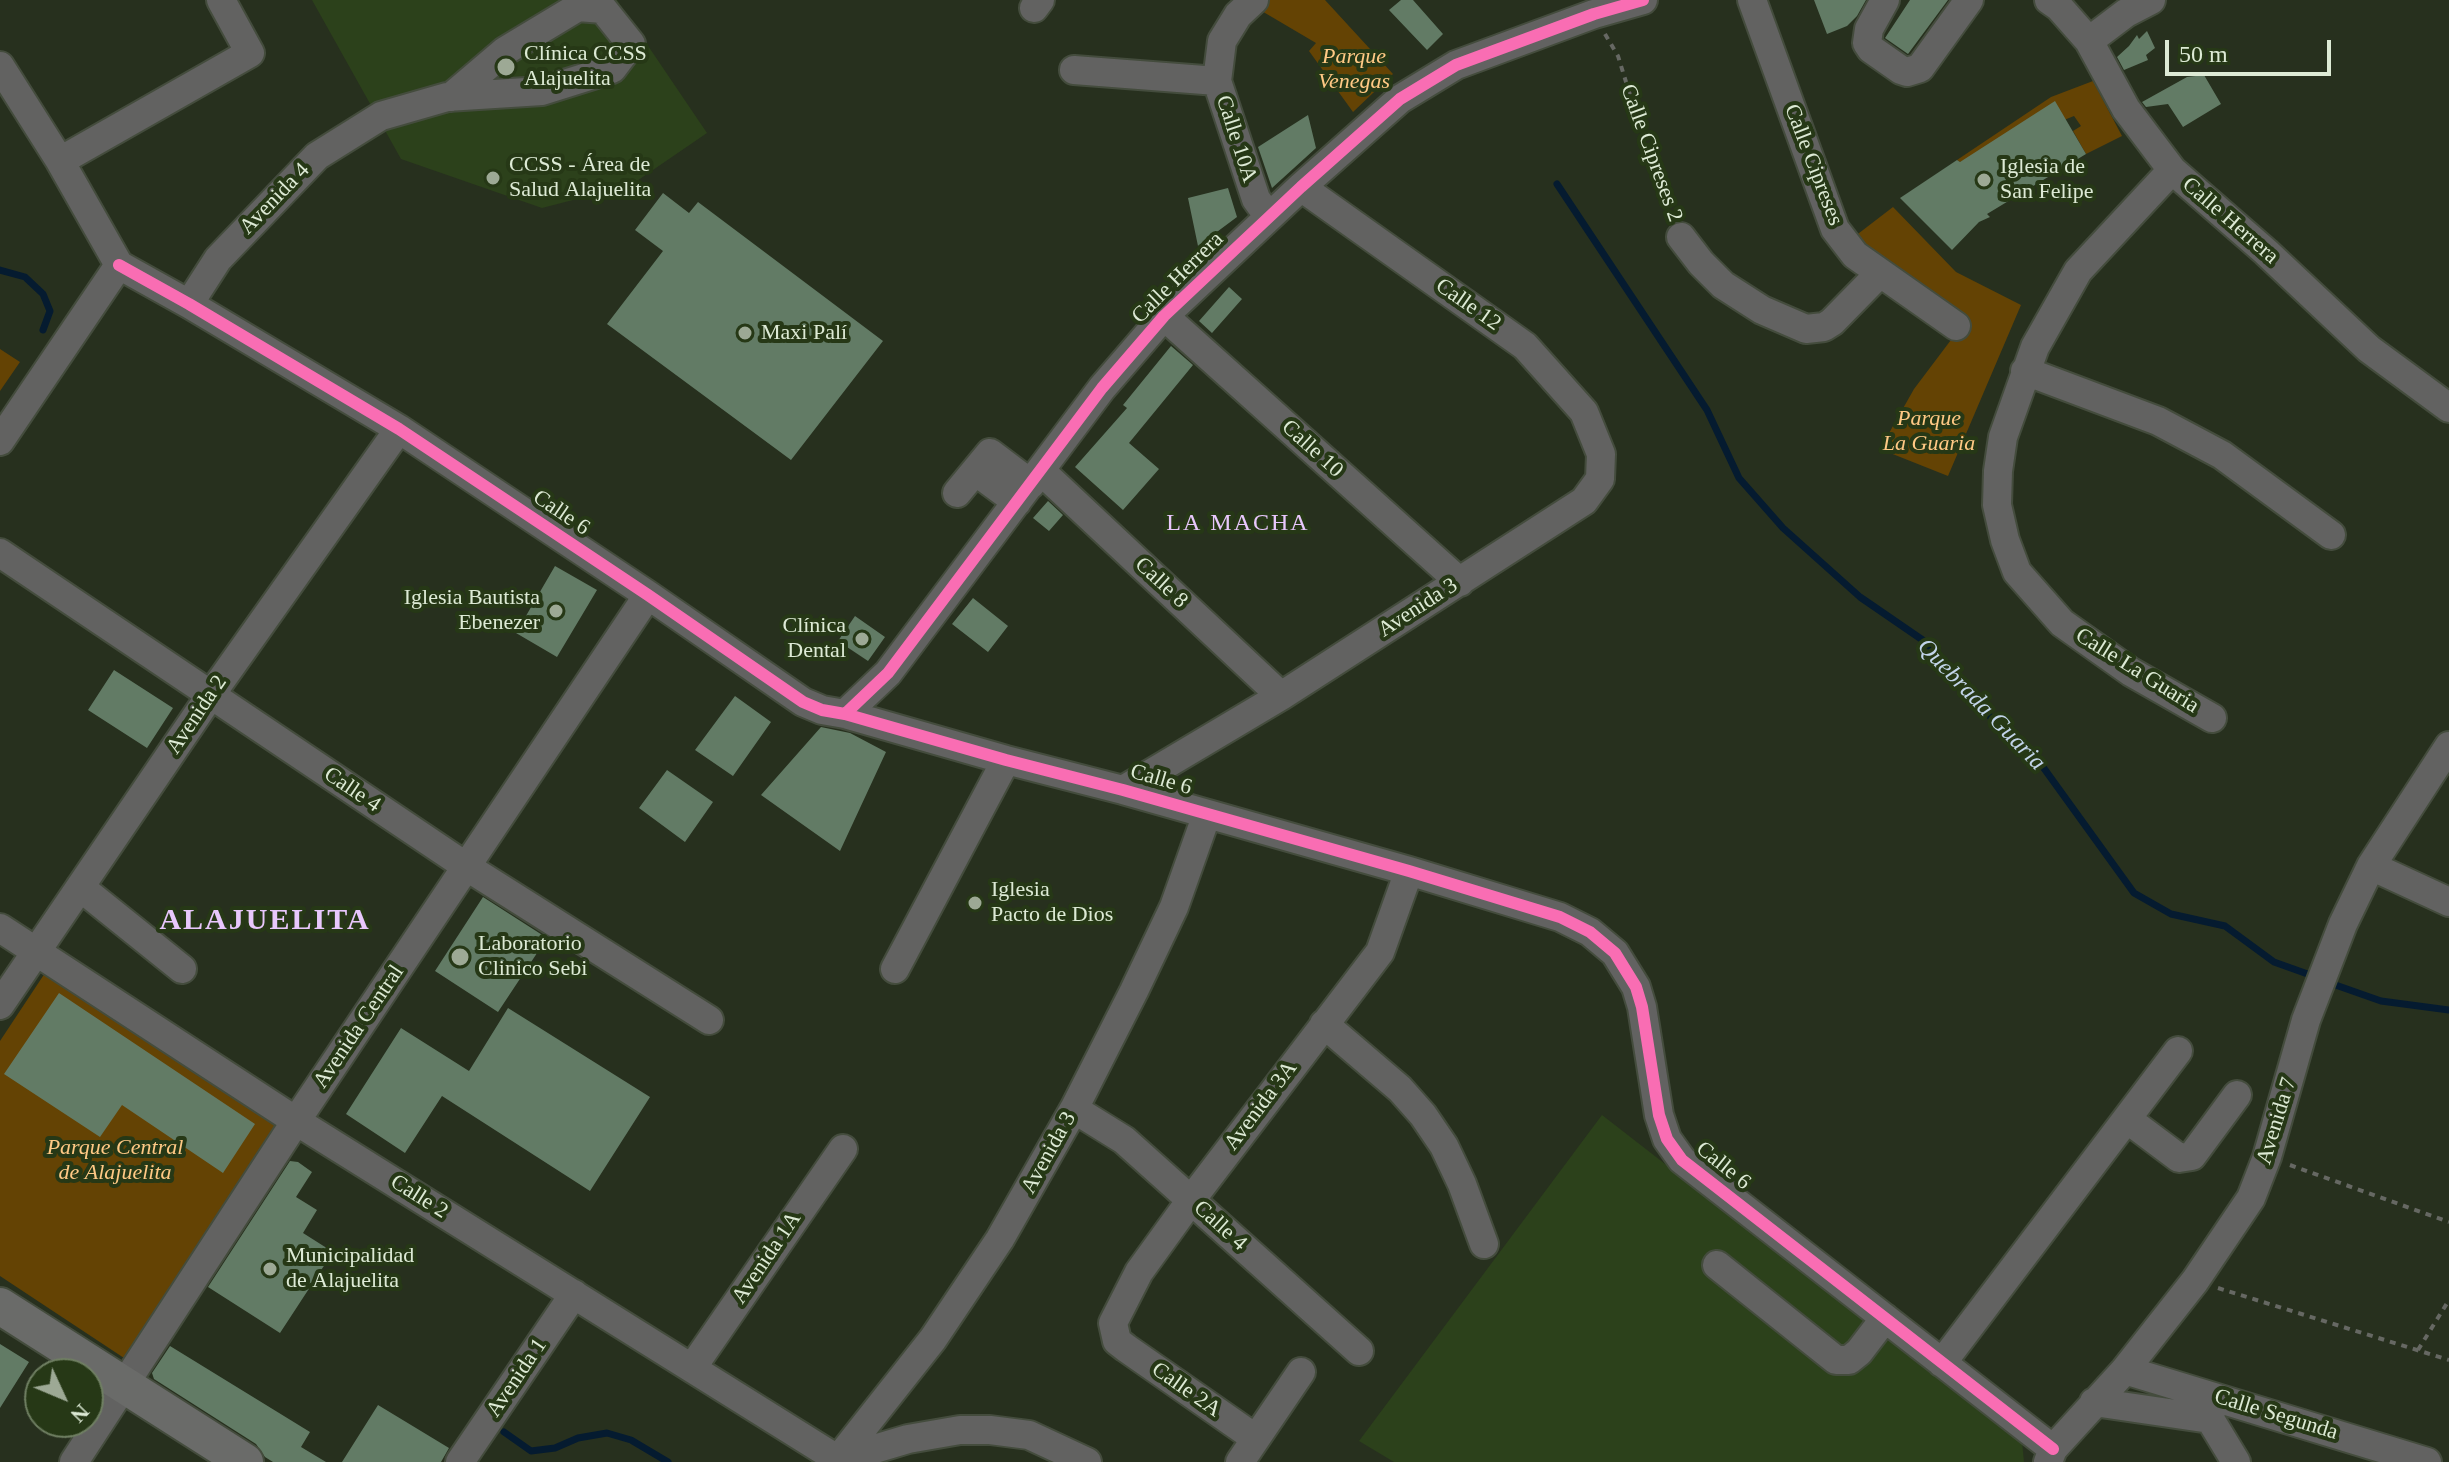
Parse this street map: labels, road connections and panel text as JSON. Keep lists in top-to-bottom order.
{
  "streets": {
    "street": [
      "Calle 10A",
      "Calle Cipreses 2",
      "Calle Cipreses",
      "Avenida 4",
      "Calle Herrera",
      "Calle 12",
      "Calle 10",
      "Calle 6",
      "Calle 8",
      "Avenida 3",
      "Calle La Guaria",
      "Avenida 2",
      "Calle 4",
      "Avenida Central",
      "Avenida 3A",
      "Avenida 7",
      "Calle 2",
      "Avenida 1A",
      "Avenida 1",
      "Calle 2A",
      "Calle Segunda"
    ]
  },
  "crossings": [
    ["Calle 10A", "Calle Herrera"],
    ["Calle Cipreses 2", "Calle Cipreses"],
    ["Calle Cipreses 2", "Calle Herrera"],
    ["Avenida 4", "Calle 6"],
    ["Calle Herrera", "Calle 12"],
    ["Calle Herrera", "Calle 10"],
    ["Calle Herrera", "Calle 6"],
    ["Calle Herrera", "Calle 8"],
    ["Calle Herrera", "Calle La Guaria"],
    ["Calle 12", "Avenida 3"],
    ["Calle 10", "Avenida 3"],
    ["Calle 6", "Avenida 3"],
    ["Calle 6", "Avenida 2"],
    ["Calle 6", "Avenida Central"],
    ["Calle 6", "Avenida 3A"],
    ["Calle 6", "Avenida 7"],
    ["Calle 8", "Avenida 3"],
    ["Avenida 3", "Calle 4"],
    ["Avenida 3", "Calle 2"],
    ["Avenida 2", "Calle 4"],
    ["Avenida 2", "Calle 2"],
    ["Calle 4", "Avenida Central"],
    ["Calle 4", "Avenida 3A"],
    ["Avenida Central", "Calle 2"],
    ["Avenida 3A", "Calle 2A"],
    ["Avenida 7", "Calle Segunda"],
    ["Calle 2", "Avenida 1A"],
    ["Calle 2", "Avenida 1"]
  ],
  "districts": ["LA MACHA", "ALAJUELITA"],
  "water": ["Quebrada Guaria"],
  "parks": ["Parque Venegas", "Parque La Guaria", "Parque Central de Alajuelita"],
  "places": [
    "Clínica CCSS Alajuelita",
    "CCSS - Área de Salud Alajuelita",
    "Iglesia de San Felipe",
    "Maxi Palí",
    "Iglesia Bautista Ebenezer",
    "Clínica Dental",
    "Iglesia Pacto de Dios",
    "Laboratorio Clinico Sebi",
    "Municipalidad de Alajuelita"
  ],
  "scale_bar": "50 m",
  "north": "bottom right"
}
